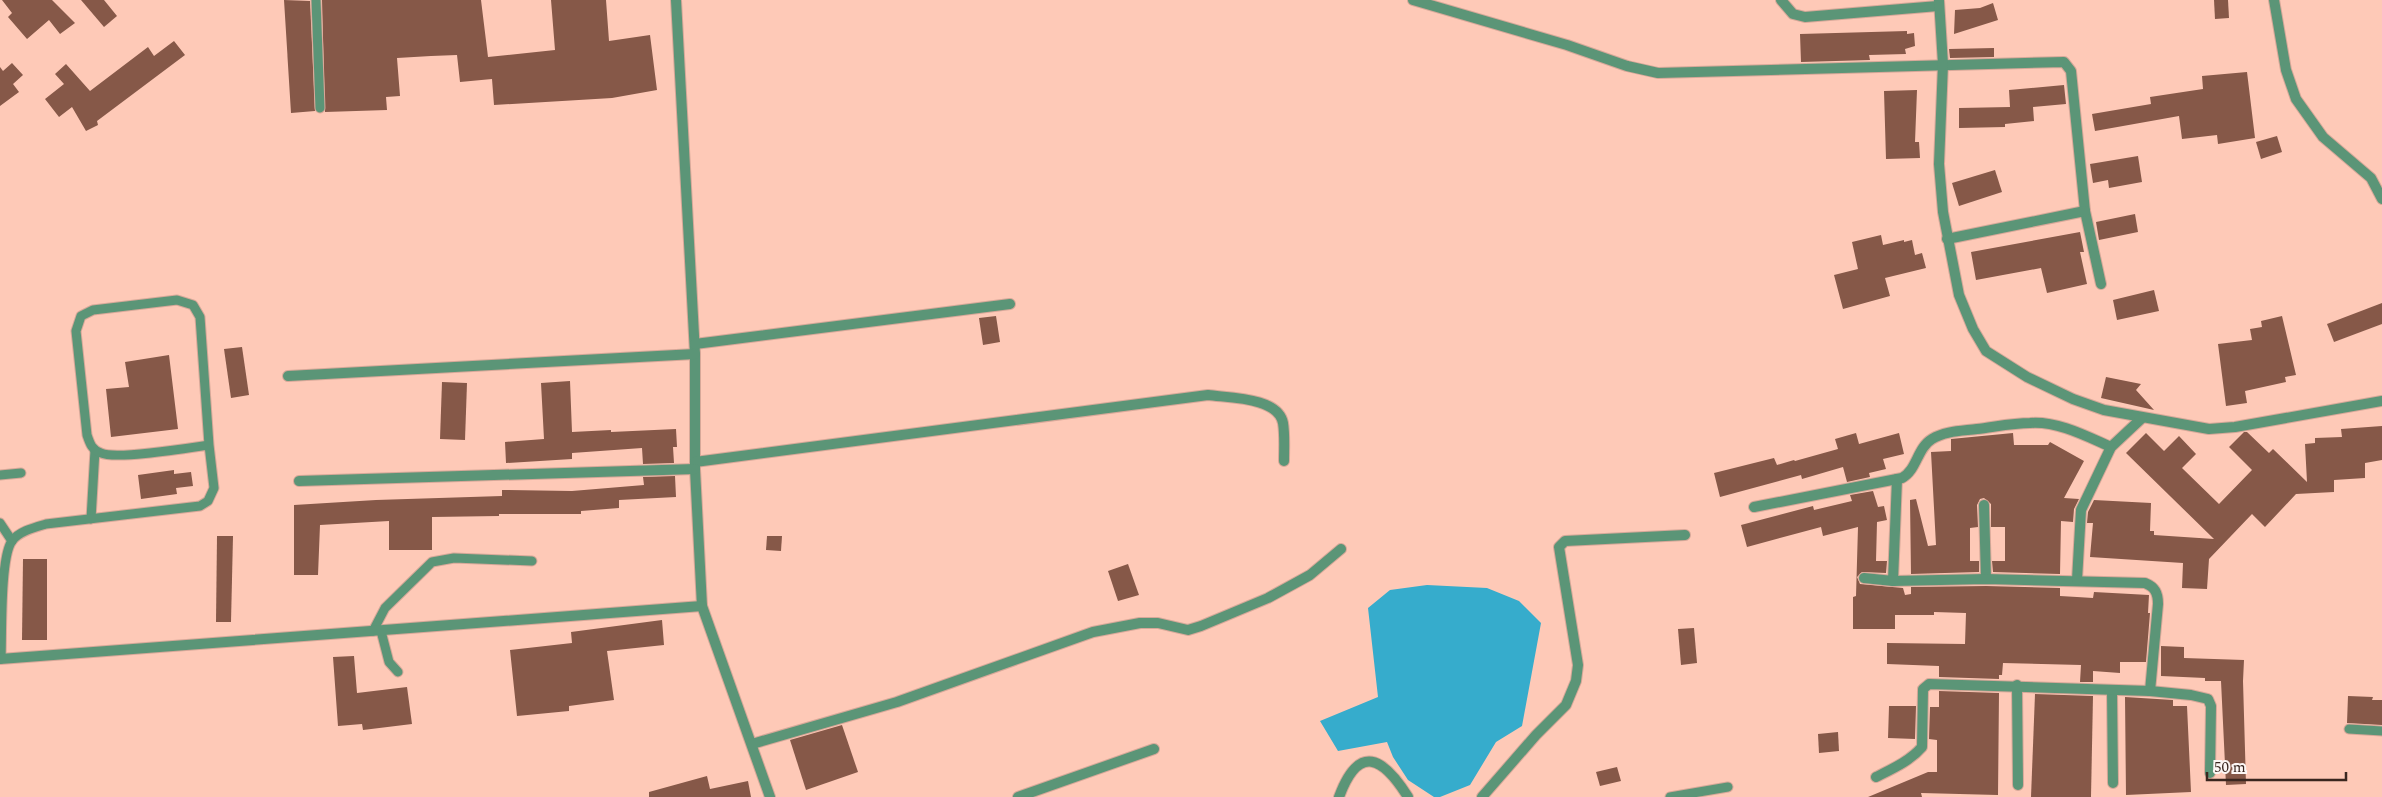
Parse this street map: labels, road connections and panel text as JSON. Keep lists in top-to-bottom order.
{
  "scale_bar": "50 m"
}
